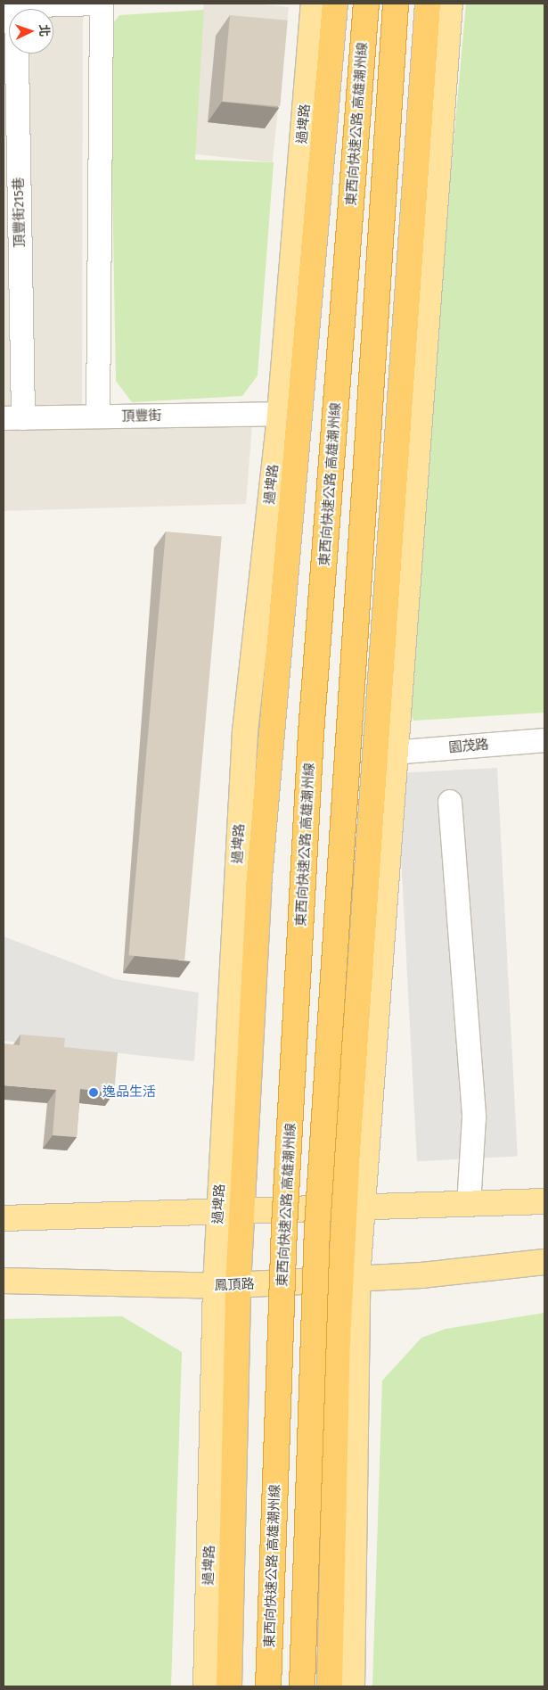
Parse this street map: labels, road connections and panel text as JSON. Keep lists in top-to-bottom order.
{
  "streets": {
    "highway": ["東西向快速公路 高雄潮州線"],
    "main road": ["過埤路", "鳳頂路"],
    "street": ["頂豐街215巷", "頂豐街", "園茂路"]
  },
  "crossings": [
    ["過埤路", "頂豐街"],
    ["過埤路", "鳳頂路"],
    ["頂豐街215巷", "頂豐街"]
  ],
  "places": ["逸品生活"],
  "north": "right"
}
